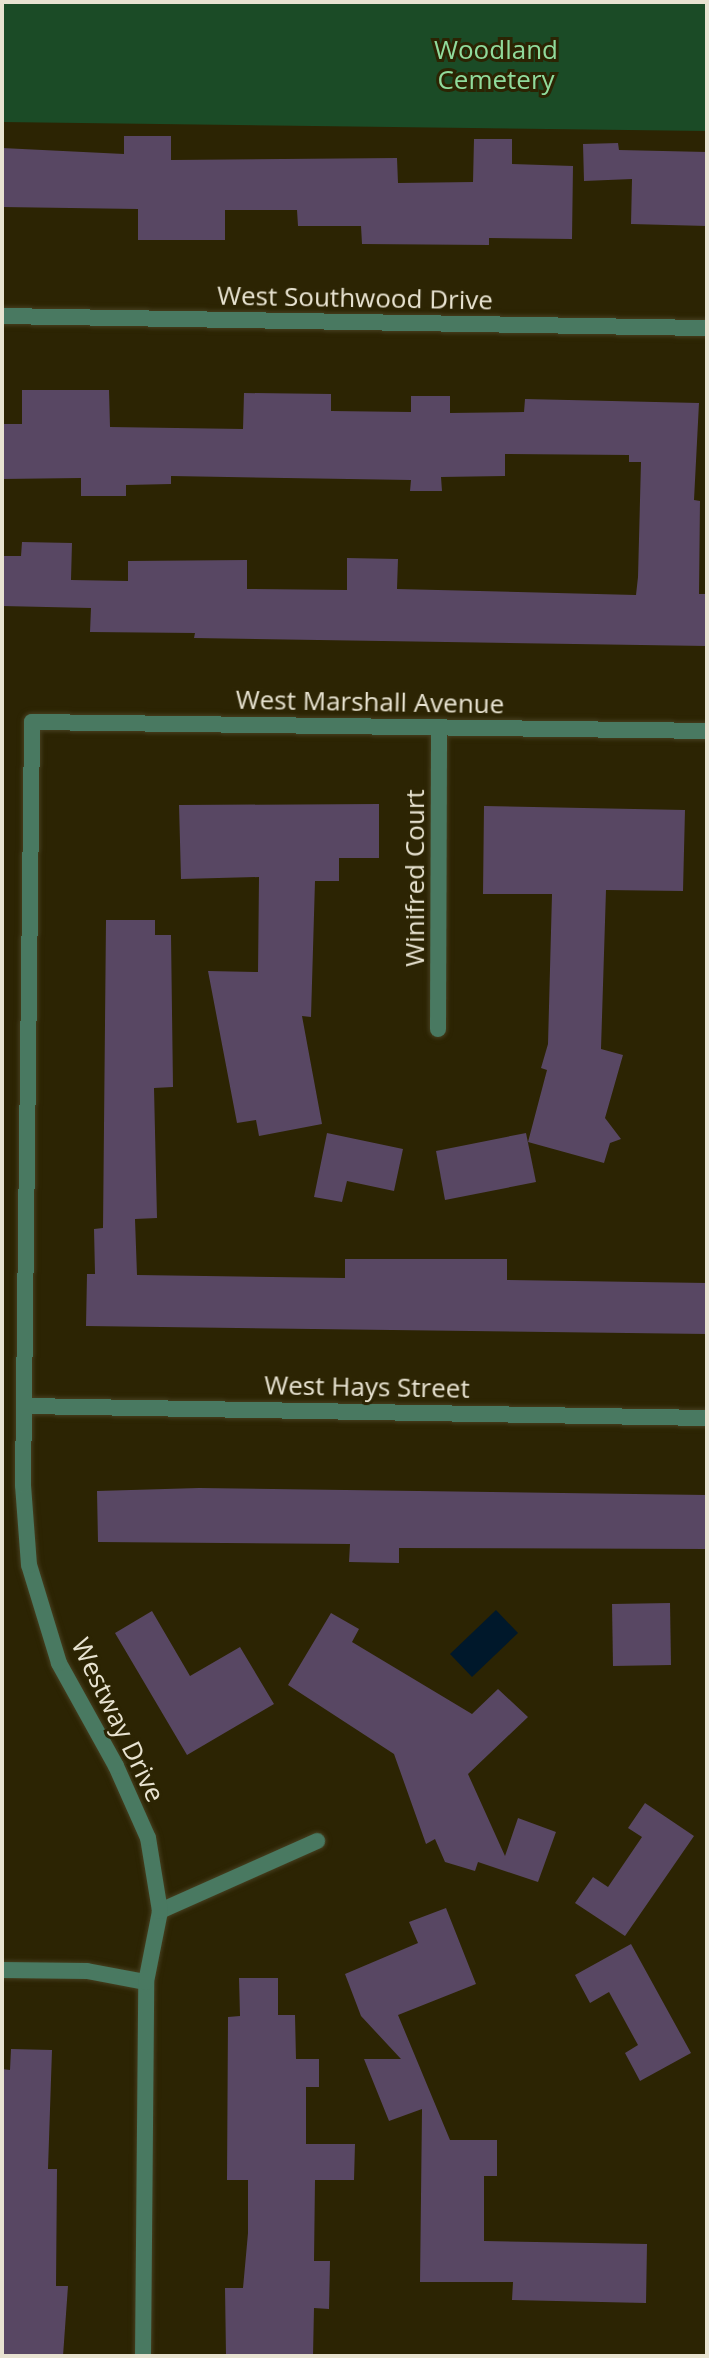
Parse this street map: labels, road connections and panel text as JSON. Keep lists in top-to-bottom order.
{
  "streets": {
    "street": [
      "West Southwood Drive",
      "West Marshall Avenue",
      "Winifred Court",
      "West Hays Street",
      "Westway Drive"
    ]
  },
  "crossings": [
    ["West Marshall Avenue", "Winifred Court"],
    ["West Marshall Avenue", "Westway Drive"],
    ["West Hays Street", "Westway Drive"]
  ],
  "parks": ["Woodland Cemetery"]
}
